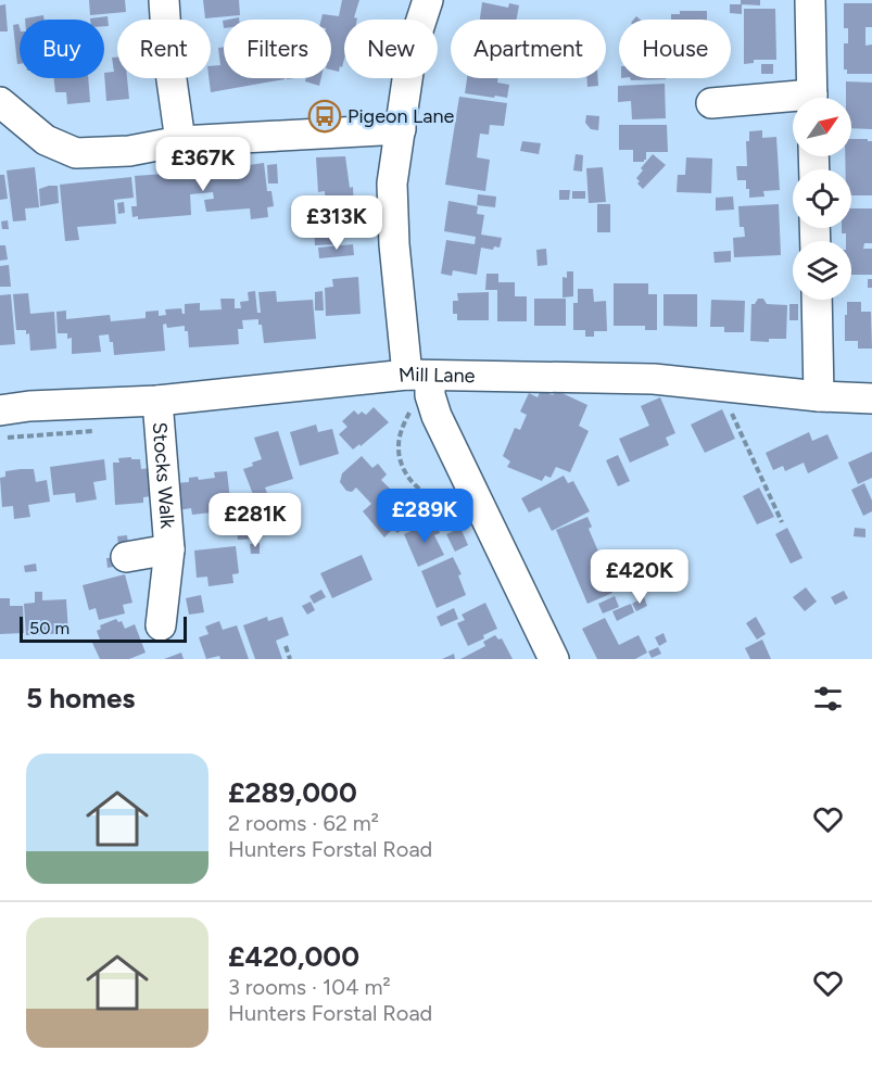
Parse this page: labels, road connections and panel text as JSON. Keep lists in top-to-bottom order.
{
  "streets": {
    "street": ["Mill Lane", "Stocks Walk"]
  },
  "crossings": [
    ["Mill Lane", "Stocks Walk"]
  ],
  "places": {
    "bus stop": ["Pigeon Lane"]
  },
  "scale_bar": "50 m",
  "north": "top right",
  "page": {
    "chip": [
      "Buy",
      "Rent",
      "Filters",
      "New",
      "Apartment",
      "House"
    ],
    "price": [
      "£367K",
      "£313K",
      "£289K",
      "£281K",
      "£420K"
    ],
    "scale": "50 m",
    "heading": "5 homes",
    "list": [
      {
        "name": "£289,000",
        "note": "2 rooms · 62 m² · Hunters Forstal Road"
      },
      {
        "name": "£420,000",
        "note": "3 rooms · 104 m² · Hunters Forstal Road"
      }
    ]
  }
}
